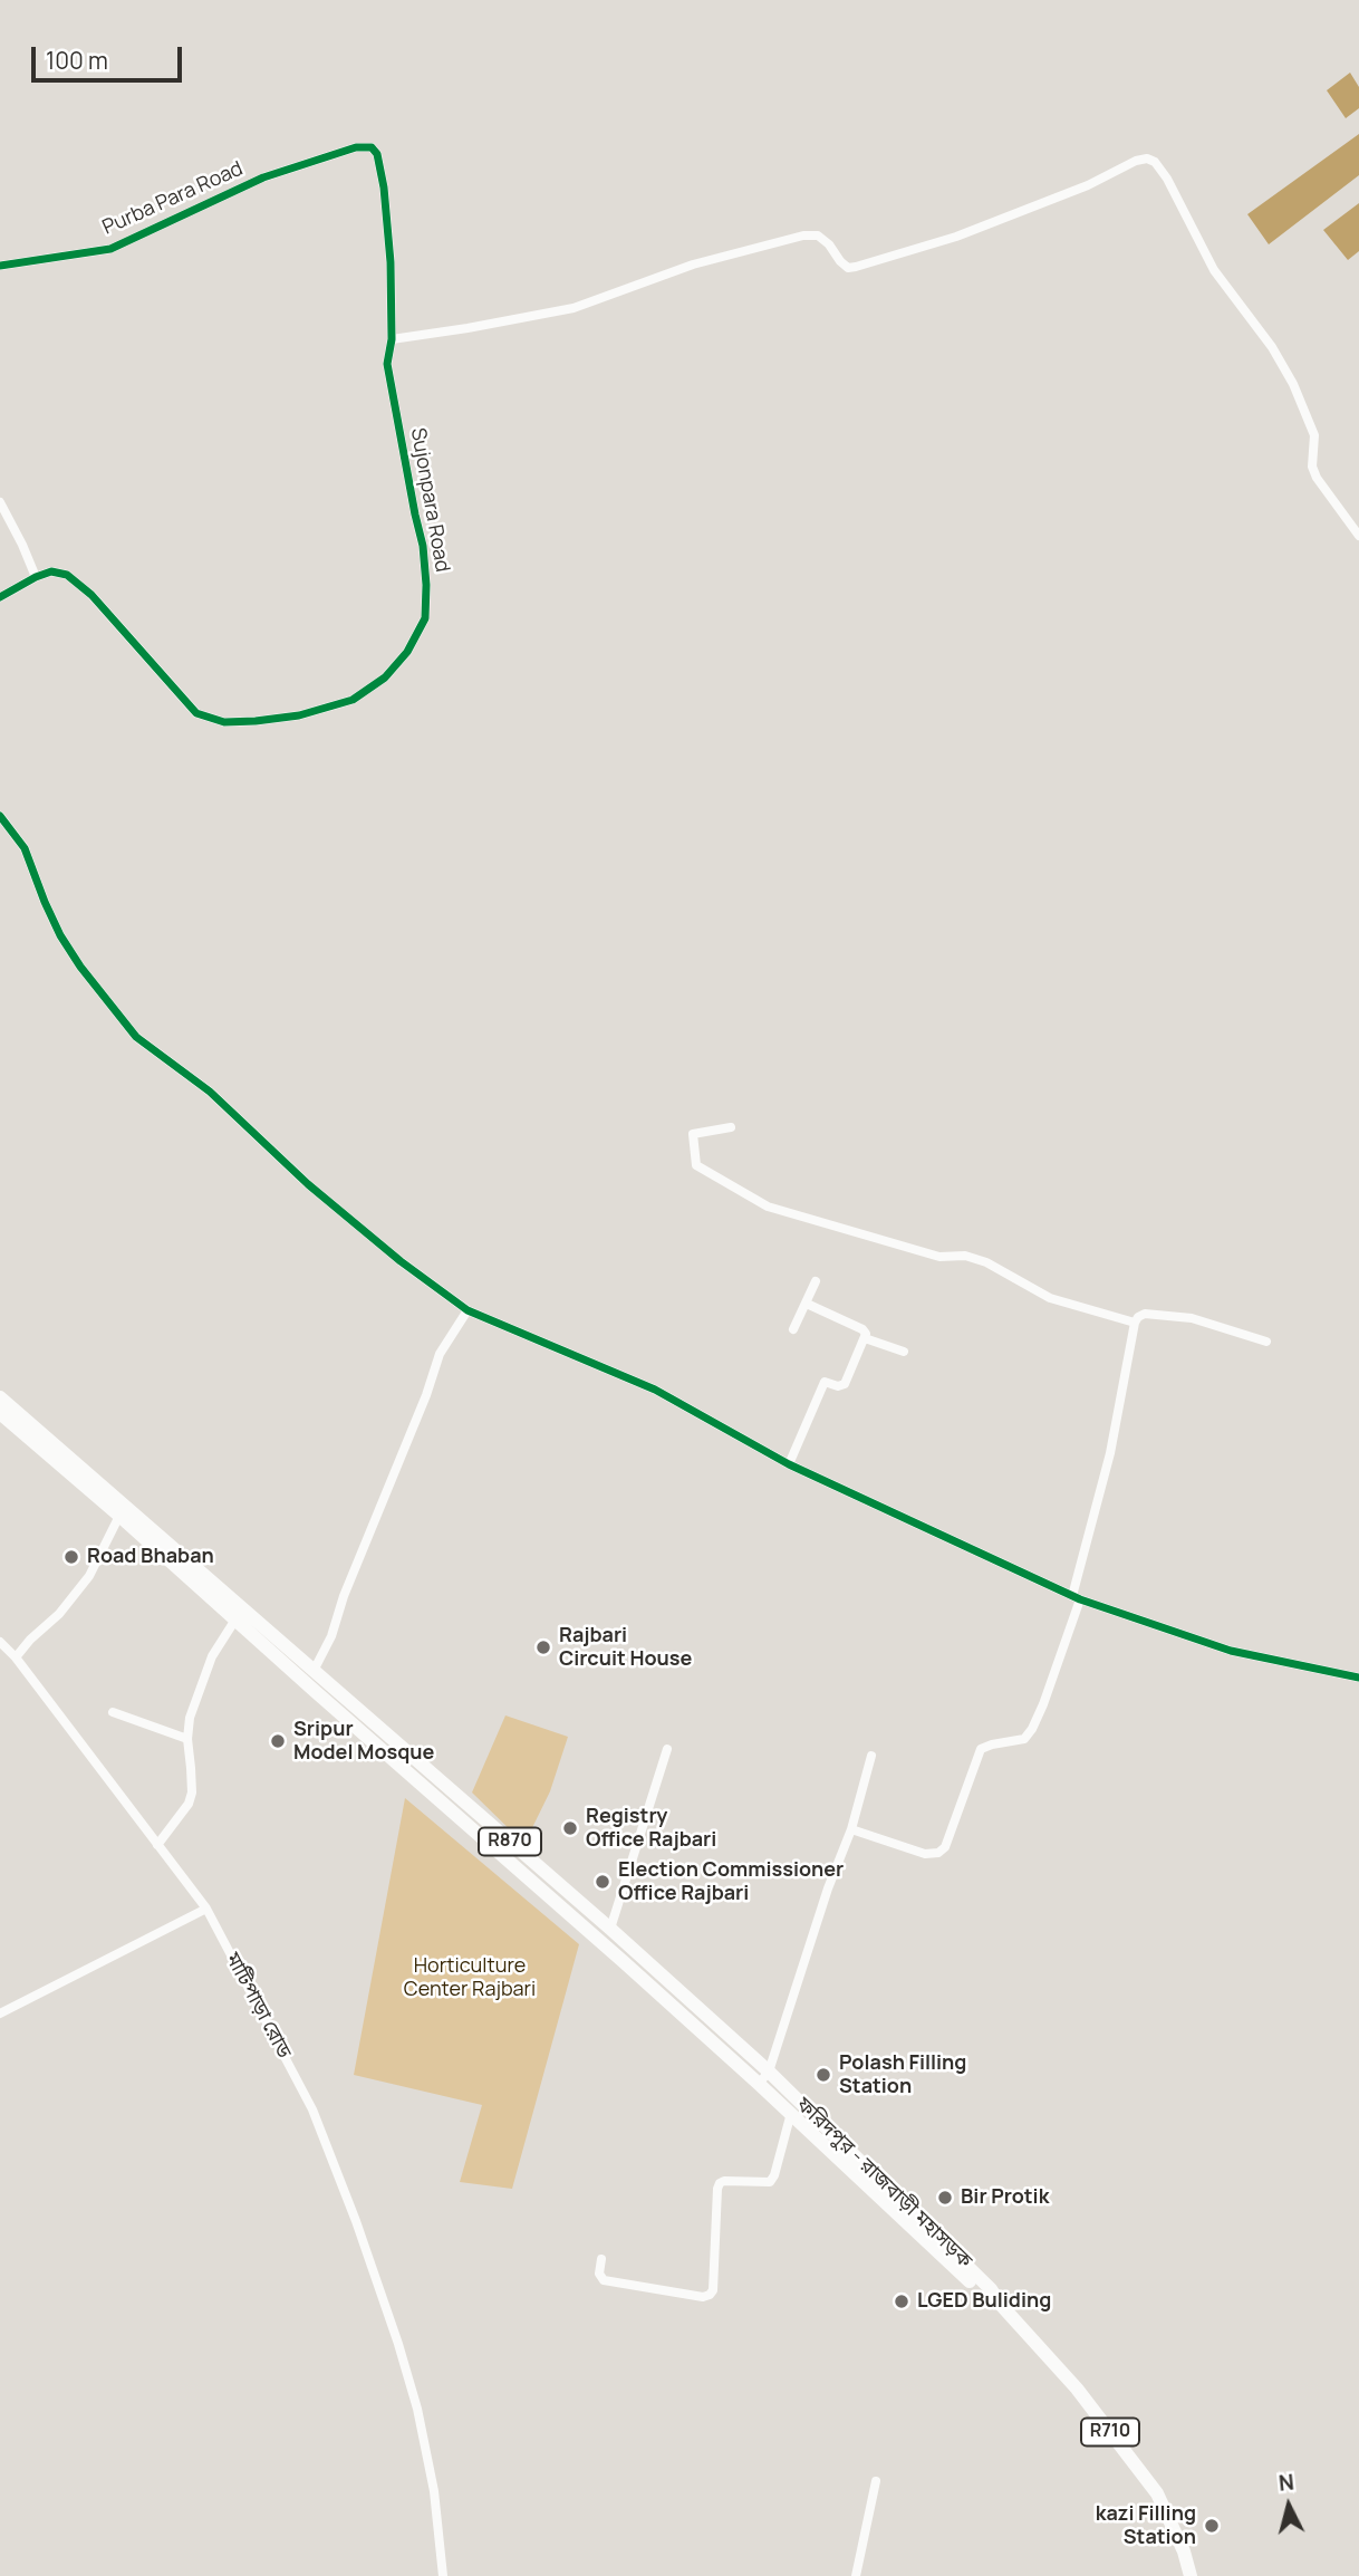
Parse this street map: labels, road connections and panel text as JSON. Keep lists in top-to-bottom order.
{
  "streets": {
    "main road": ["R870", "ফরিদপুর - রাজবাড়ী মহাসড়ক", "R710"],
    "street": ["Purba Para Road", "Sujonpara Road", "মাটিপাড়া রোড"]
  },
  "crossings": [
    ["Purba Para Road", "Sujonpara Road"],
    ["ফরিদপুর - রাজবাড়ী মহাসড়ক", "R710"]
  ],
  "parks": ["Horticulture Center Rajbari"],
  "places": [
    "Road Bhaban",
    "Rajbari Circuit House",
    "Sripur Model Mosque",
    "Registry Office Rajbari",
    "Election Commissioner Office Rajbari",
    "Polash Filling Station",
    "Bir Protik",
    "LGED Buliding",
    "kazi Filling Station"
  ],
  "scale_bar": "100 m",
  "north": "top"
}
